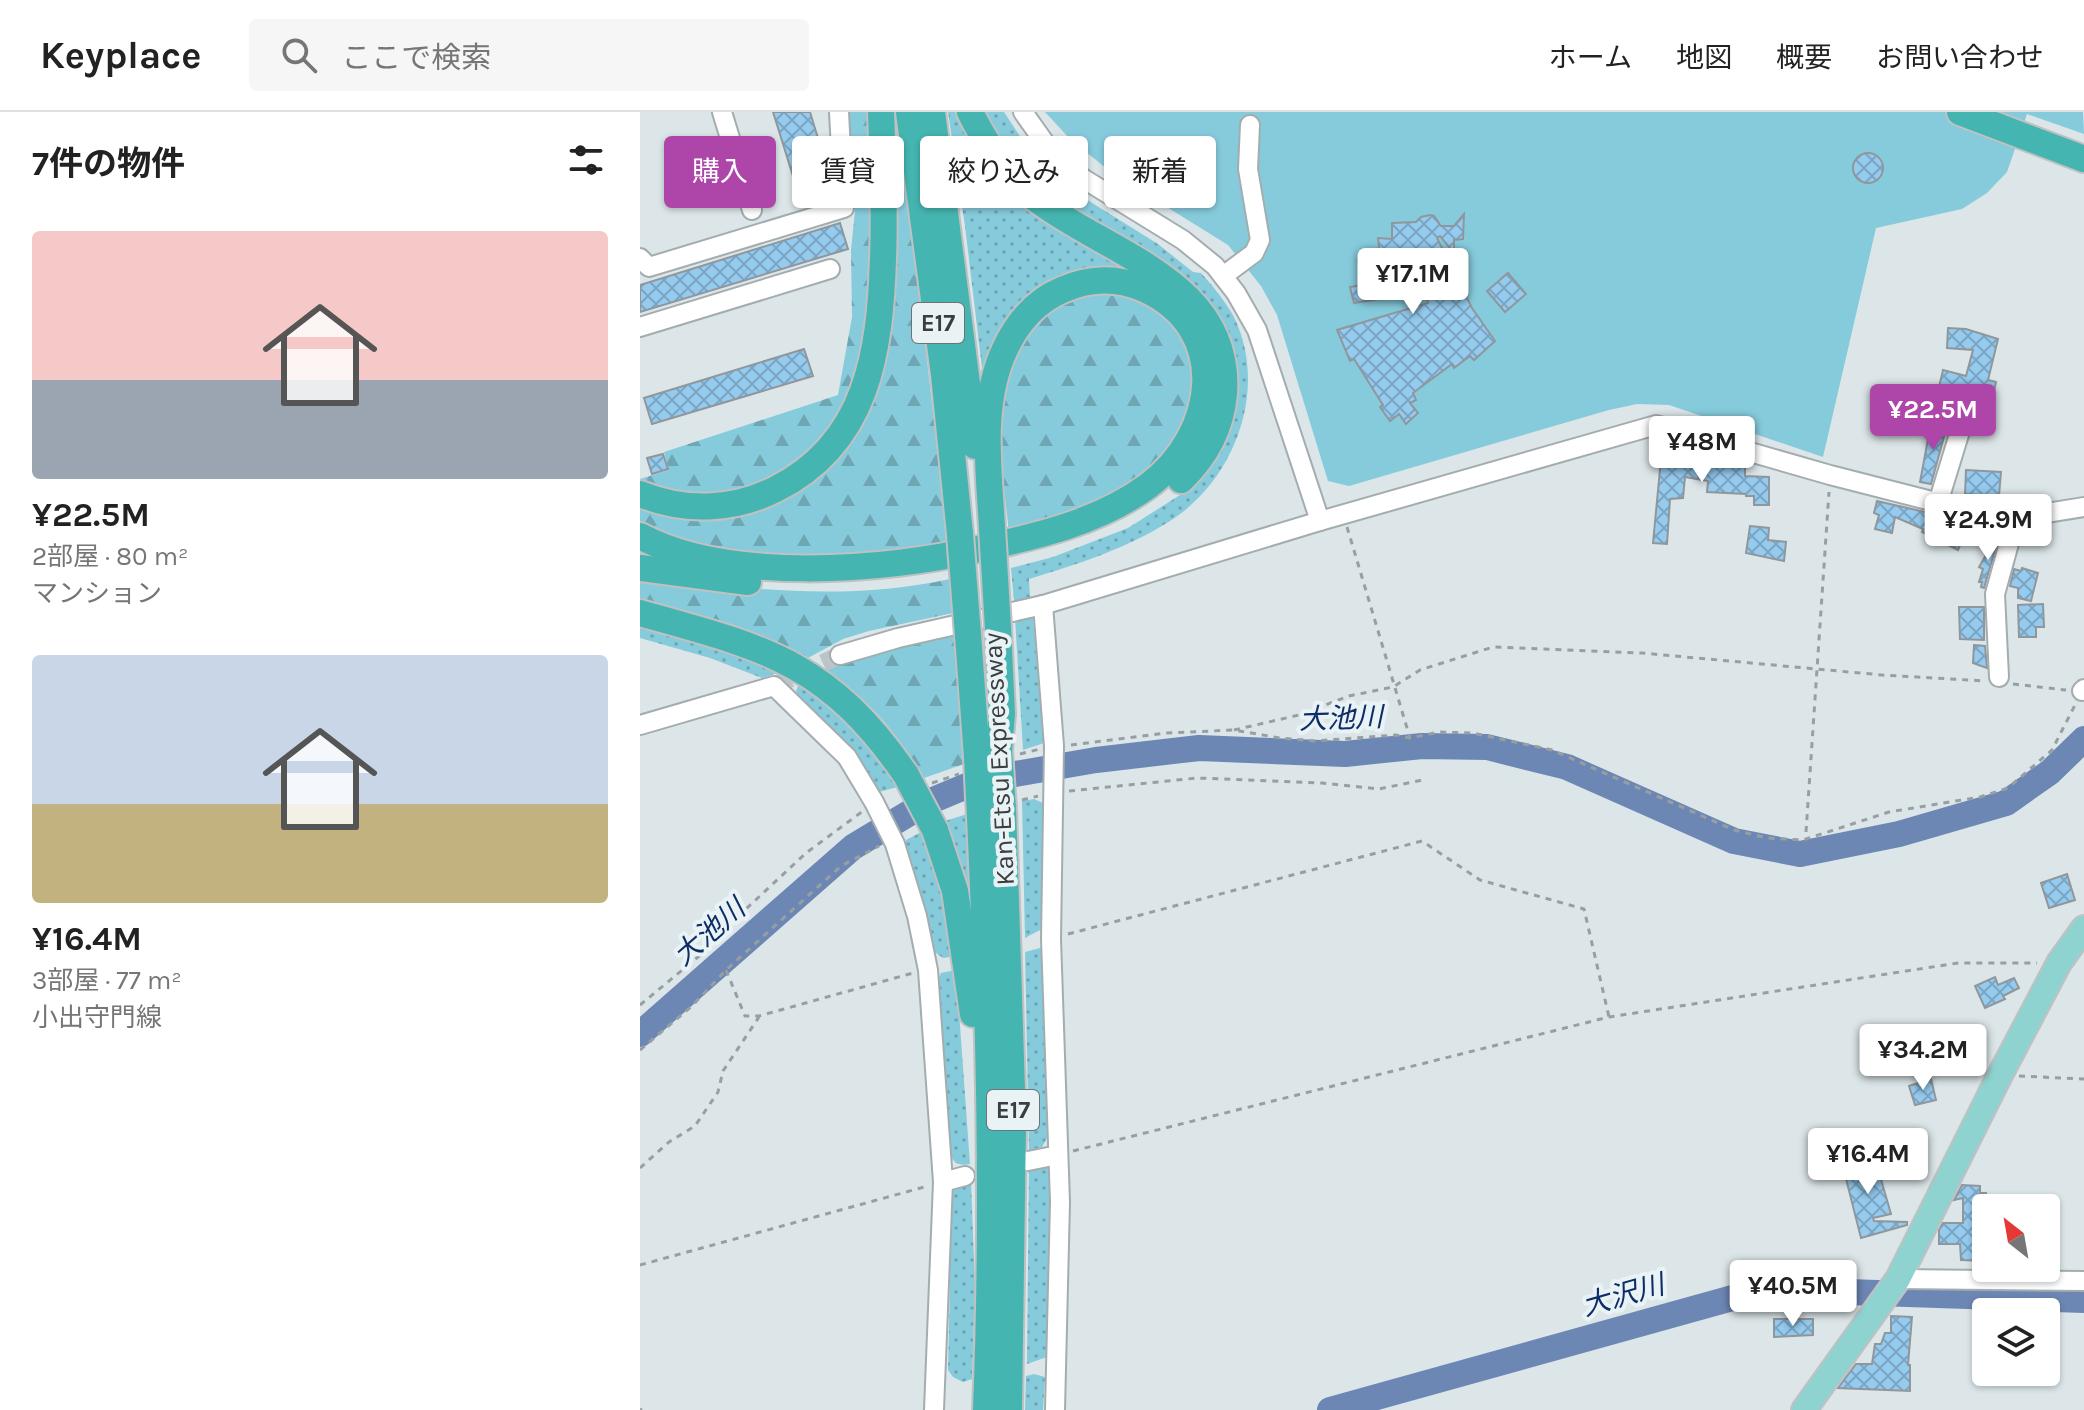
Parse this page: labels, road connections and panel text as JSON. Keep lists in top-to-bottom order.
{
  "streets": {
    "highway": ["E17", "Kan-Etsu Expressway"]
  },
  "water": ["大池川", "大沢川"],
  "north": "top left",
  "page": {
    "header": "Keyplace",
    "search": "ここで検索",
    "nav": [
      "ホーム",
      "地図",
      "概要",
      "お問い合わせ"
    ],
    "heading": "7件の物件",
    "chip": [
      "購入",
      "賃貸",
      "絞り込み",
      "新着"
    ],
    "list": [
      {
        "name": "¥22.5M",
        "note": "2部屋 · 80 m² · マンション"
      },
      {
        "name": "¥16.4M",
        "note": "3部屋 · 77 m² · 小出守門線"
      }
    ],
    "price": [
      "¥17.1M",
      "¥22.5M",
      "¥48M",
      "¥24.9M",
      "¥34.2M",
      "¥16.4M",
      "¥40.5M"
    ]
  }
}
